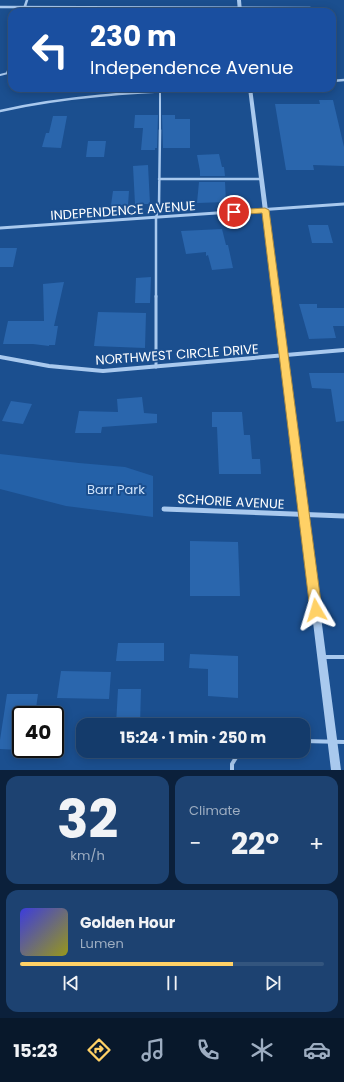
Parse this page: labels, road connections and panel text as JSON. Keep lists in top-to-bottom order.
{
  "streets": {
    "street": ["INDEPENDENCE AVENUE", "NORTHWEST CIRCLE DRIVE", "SCHORIE AVENUE"]
  },
  "parks": ["Barr Park"],
  "page": {
    "turn": ["230 m", "Independence Avenue"],
    "limit": "40",
    "trip": "15:24 · 1 min · 250 m",
    "tile": [
      ["32", "km/h"],
      "Climate"
    ],
    "heat": ["−", "22°", "+"],
    "song": ["Golden Hour", "Lumen"],
    "tabs": "15:23"
  }
}
